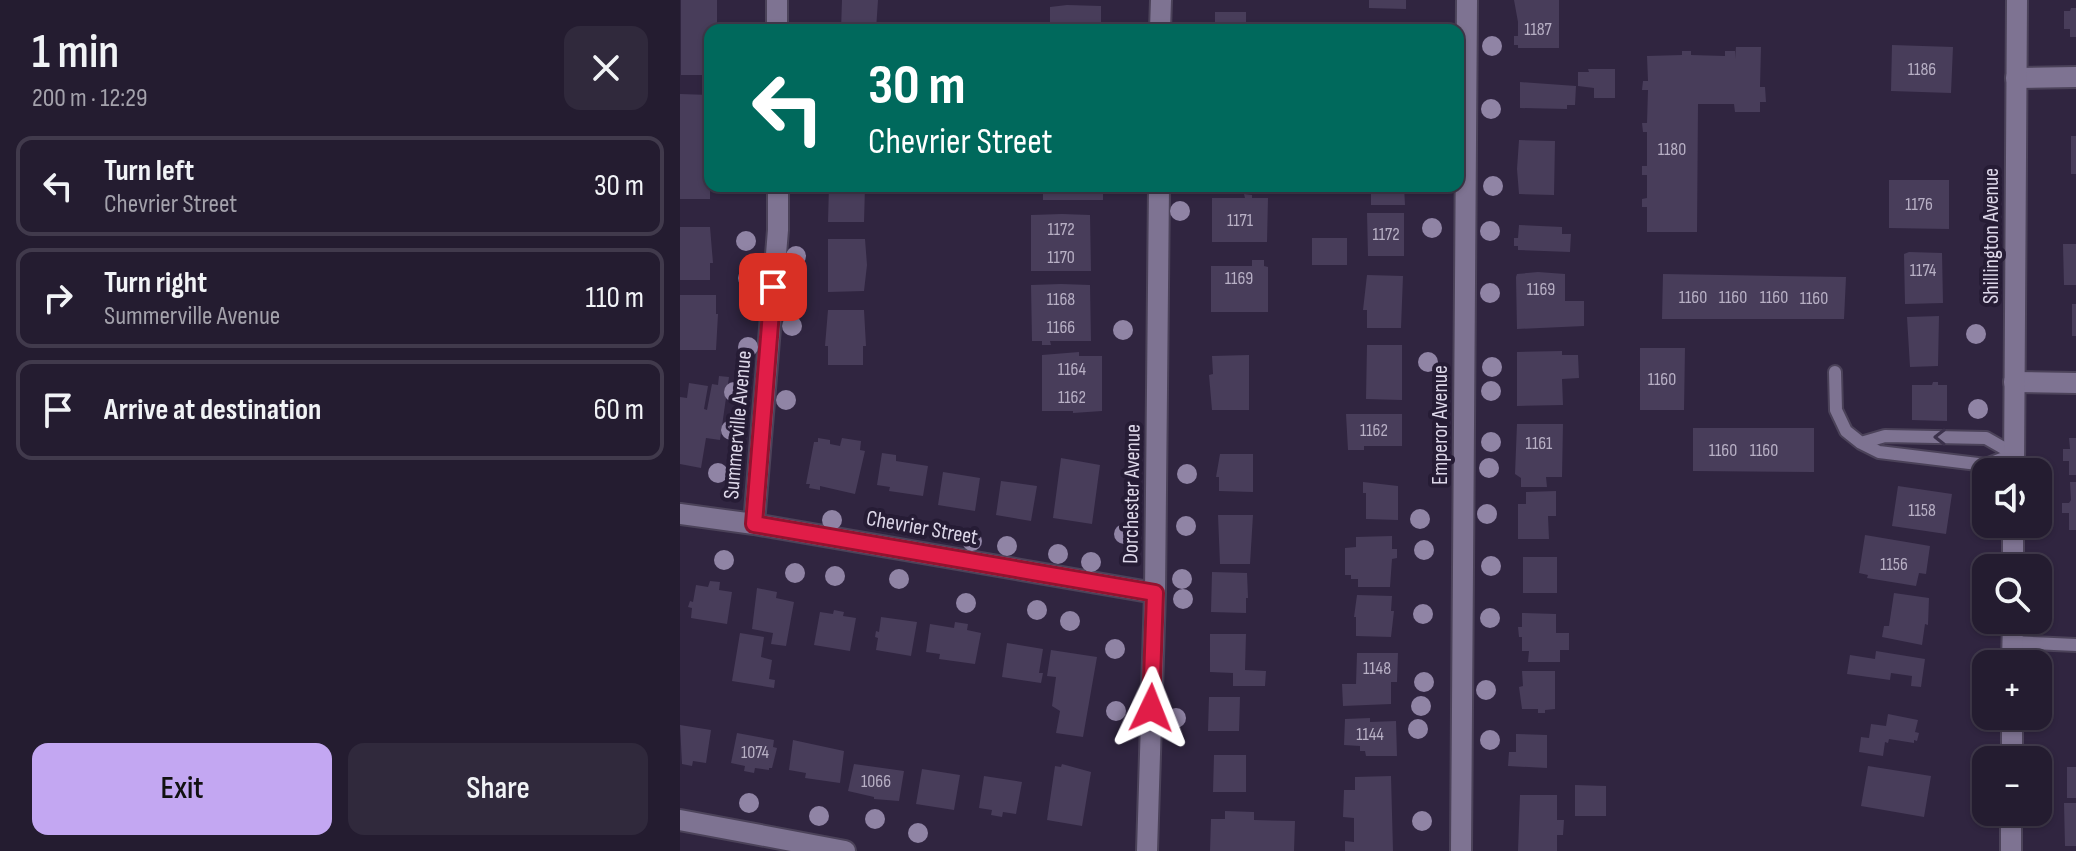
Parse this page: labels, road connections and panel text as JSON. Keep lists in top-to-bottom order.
{
  "streets": {
    "street": [
      "Shillington Avenue",
      "Summerville Avenue",
      "Emperor Avenue",
      "Dorchester Avenue",
      "Chevrier Street"
    ]
  },
  "crossings": [
    ["Summerville Avenue", "Chevrier Street"],
    ["Dorchester Avenue", "Chevrier Street"]
  ],
  "house_numbers": [
    "1187",
    "1186",
    "1180",
    "1176",
    "1171",
    "1172",
    "1172",
    "1170",
    "1174",
    "1169",
    "1169",
    "1160",
    "1160",
    "1160",
    "1160",
    "1168",
    "1166",
    "1164",
    "1160",
    "1162",
    "1162",
    "1161",
    "1160",
    "1160",
    "1158",
    "1156",
    "1148",
    "1144",
    "1074",
    "1066"
  ],
  "page": {
    "heading": ["1 min", "200 m · 12:29"],
    "turn": ["30 m", "Chevrier Street"],
    "list": [
      {
        "name": "Turn left",
        "note": "Chevrier Street",
        "value": "30 m"
      },
      {
        "name": "Turn right",
        "note": "Summerville Avenue",
        "value": "110 m"
      },
      {
        "name": "Arrive at destination",
        "value": "60 m"
      }
    ],
    "map_buttons": ["+", "−"],
    "buttons": ["Exit", "Share"]
  }
}
